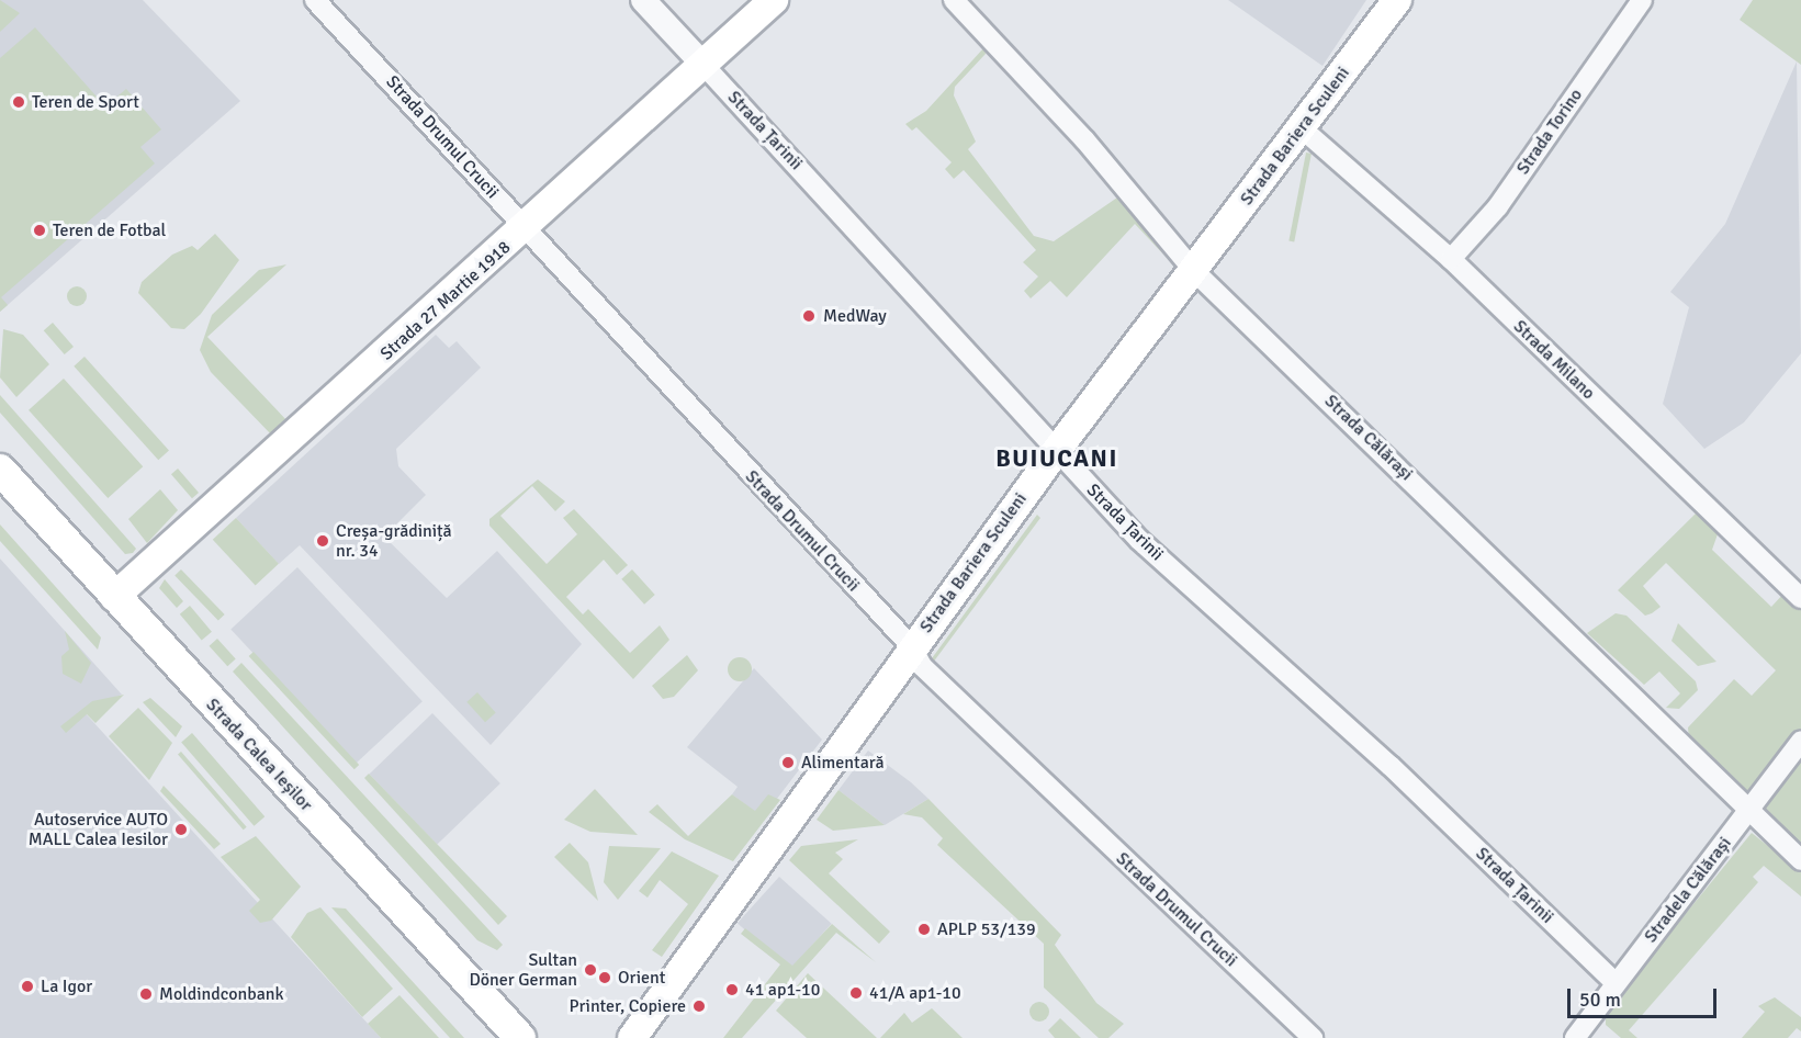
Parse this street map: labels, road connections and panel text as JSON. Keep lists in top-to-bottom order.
{
  "streets": {
    "main road": ["Strada Bariera Sculeni", "Strada 27 Martie 1918", "Strada Calea Ieșilor"],
    "street": [
      "Strada Țarinii",
      "Strada Torino",
      "Strada Drumul Crucii",
      "Strada Milano",
      "Strada Călărași",
      "Stradela Călărași"
    ]
  },
  "crossings": [
    ["Strada Țarinii", "Strada Bariera Sculeni"],
    ["Strada Țarinii", "Strada 27 Martie 1918"],
    ["Strada Țarinii", "Stradela Călărași"],
    ["Strada Torino", "Strada Milano"],
    ["Strada Bariera Sculeni", "Strada Drumul Crucii"],
    ["Strada Bariera Sculeni", "Strada Milano"],
    ["Strada Bariera Sculeni", "Strada Călărași"],
    ["Strada Drumul Crucii", "Strada 27 Martie 1918"],
    ["Strada 27 Martie 1918", "Strada Calea Ieșilor"],
    ["Strada Călărași", "Stradela Călărași"]
  ],
  "districts": ["BUIUCANI"],
  "places": [
    "Teren de Sport",
    "Teren de Fotbal",
    "MedWay",
    "Creșa-grădiniță nr. 34",
    "Alimentară",
    "Autoservice AUTO MALL Calea Iesilor",
    "APLP 53/139",
    "Sultan Döner German",
    "Orient",
    "La Igor",
    "41 ap1-10",
    "41/A ap1-10",
    "Moldindconbank",
    "Printer, Copiere"
  ],
  "scale_bar": "50 m"
}
